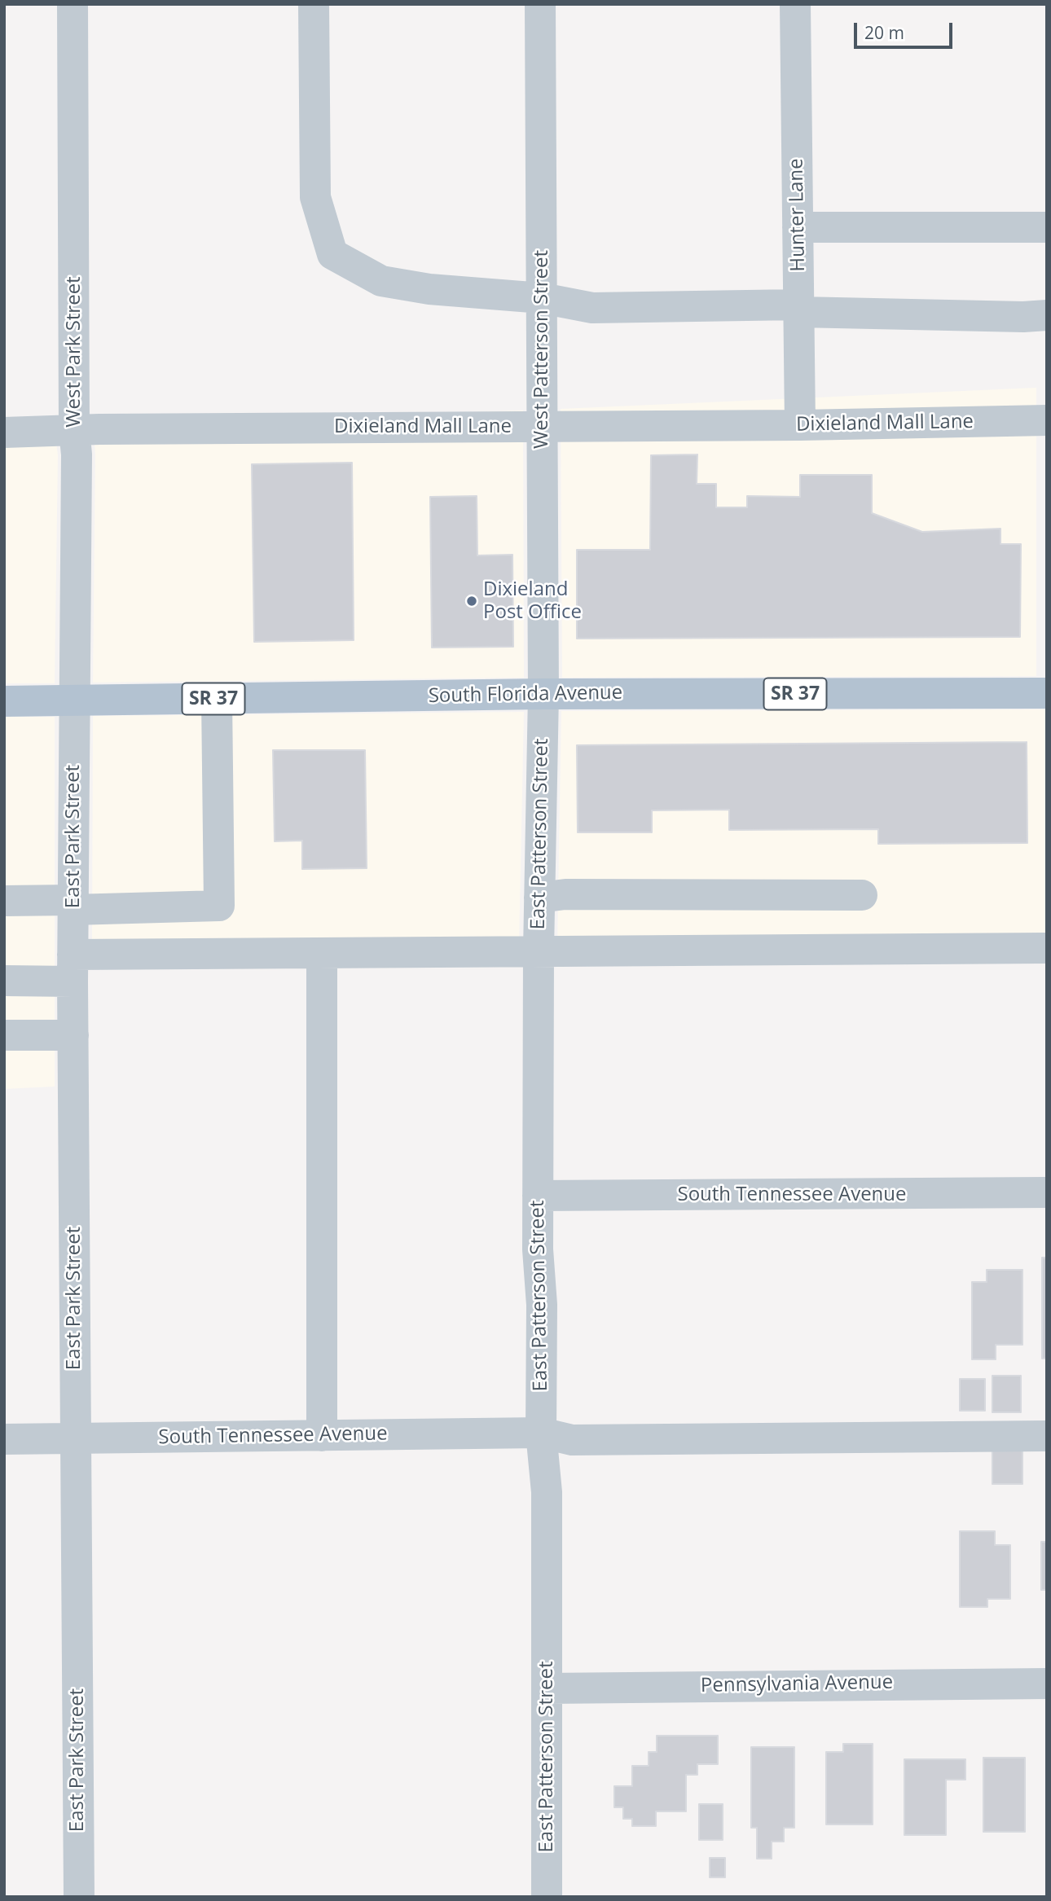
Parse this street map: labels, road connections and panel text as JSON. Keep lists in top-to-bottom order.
{
  "streets": {
    "main road": ["SR 37", "South Florida Avenue"],
    "street": [
      "Hunter Lane",
      "West Patterson Street",
      "West Park Street",
      "Dixieland Mall Lane",
      "East Patterson Street",
      "East Park Street",
      "South Tennessee Avenue",
      "Pennsylvania Avenue"
    ]
  },
  "crossings": [
    ["Hunter Lane", "Dixieland Mall Lane"],
    ["West Patterson Street", "Dixieland Mall Lane"],
    ["West Patterson Street", "South Florida Avenue"],
    ["West Patterson Street", "East Patterson Street"],
    ["West Park Street", "Dixieland Mall Lane"],
    ["West Park Street", "South Florida Avenue"],
    ["West Park Street", "East Park Street"],
    ["South Florida Avenue", "East Patterson Street"],
    ["South Florida Avenue", "East Park Street"],
    ["East Patterson Street", "South Tennessee Avenue"],
    ["East Patterson Street", "Pennsylvania Avenue"],
    ["East Park Street", "South Tennessee Avenue"]
  ],
  "places": ["Dixieland Post Office"],
  "scale_bar": "20 m"
}
